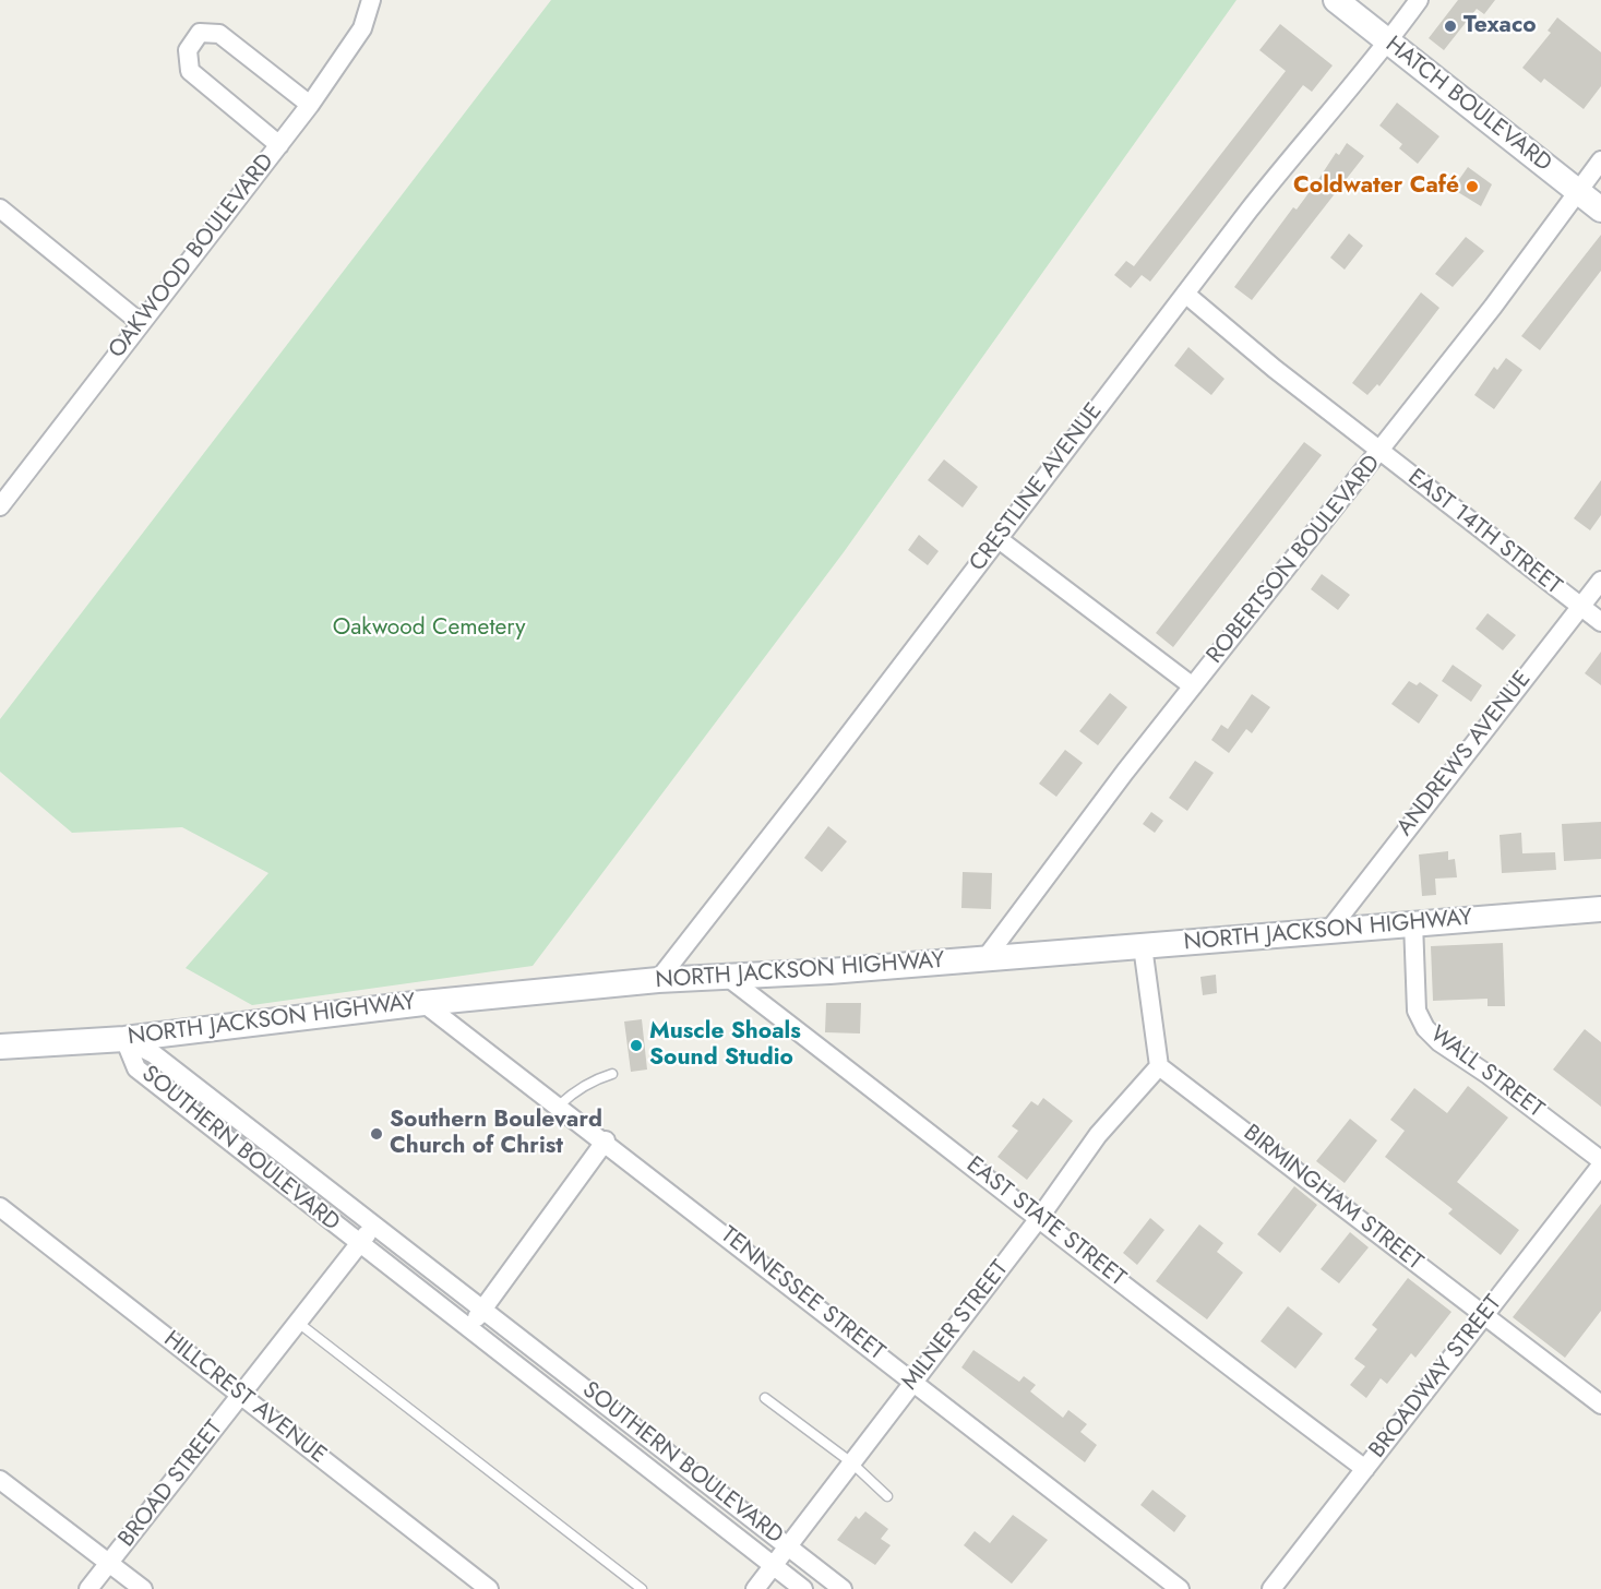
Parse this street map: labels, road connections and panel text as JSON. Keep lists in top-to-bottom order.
{
  "streets": {
    "main road": ["HATCH BOULEVARD", "NORTH JACKSON HIGHWAY"],
    "street": [
      "OAKWOOD BOULEVARD",
      "CRESTLINE AVENUE",
      "EAST 14TH STREET",
      "ROBERTSON BOULEVARD",
      "ANDREWS AVENUE",
      "WALL STREET",
      "SOUTHERN BOULEVARD",
      "BIRMINGHAM STREET",
      "EAST STATE STREET",
      "TENNESSEE STREET",
      "MILNER STREET",
      "BROADWAY STREET",
      "HILLCREST AVENUE",
      "BROAD STREET"
    ]
  },
  "crossings": [
    ["HATCH BOULEVARD", "CRESTLINE AVENUE"],
    ["HATCH BOULEVARD", "ROBERTSON BOULEVARD"],
    ["CRESTLINE AVENUE", "EAST 14TH STREET"],
    ["CRESTLINE AVENUE", "NORTH JACKSON HIGHWAY"],
    ["EAST 14TH STREET", "ROBERTSON BOULEVARD"],
    ["EAST 14TH STREET", "ANDREWS AVENUE"],
    ["ROBERTSON BOULEVARD", "NORTH JACKSON HIGHWAY"],
    ["ANDREWS AVENUE", "NORTH JACKSON HIGHWAY"],
    ["NORTH JACKSON HIGHWAY", "WALL STREET"],
    ["NORTH JACKSON HIGHWAY", "SOUTHERN BOULEVARD"],
    ["NORTH JACKSON HIGHWAY", "EAST STATE STREET"],
    ["NORTH JACKSON HIGHWAY", "TENNESSEE STREET"],
    ["SOUTHERN BOULEVARD", "MILNER STREET"],
    ["SOUTHERN BOULEVARD", "BROAD STREET"],
    ["BIRMINGHAM STREET", "MILNER STREET"],
    ["BIRMINGHAM STREET", "BROADWAY STREET"],
    ["EAST STATE STREET", "MILNER STREET"],
    ["EAST STATE STREET", "BROADWAY STREET"],
    ["TENNESSEE STREET", "MILNER STREET"],
    ["HILLCREST AVENUE", "BROAD STREET"]
  ],
  "parks": ["Oakwood Cemetery"],
  "places": [
    "Texaco",
    "Coldwater Café",
    "Muscle Shoals Sound Studio",
    "Southern Boulevard Church of Christ"
  ]
}
